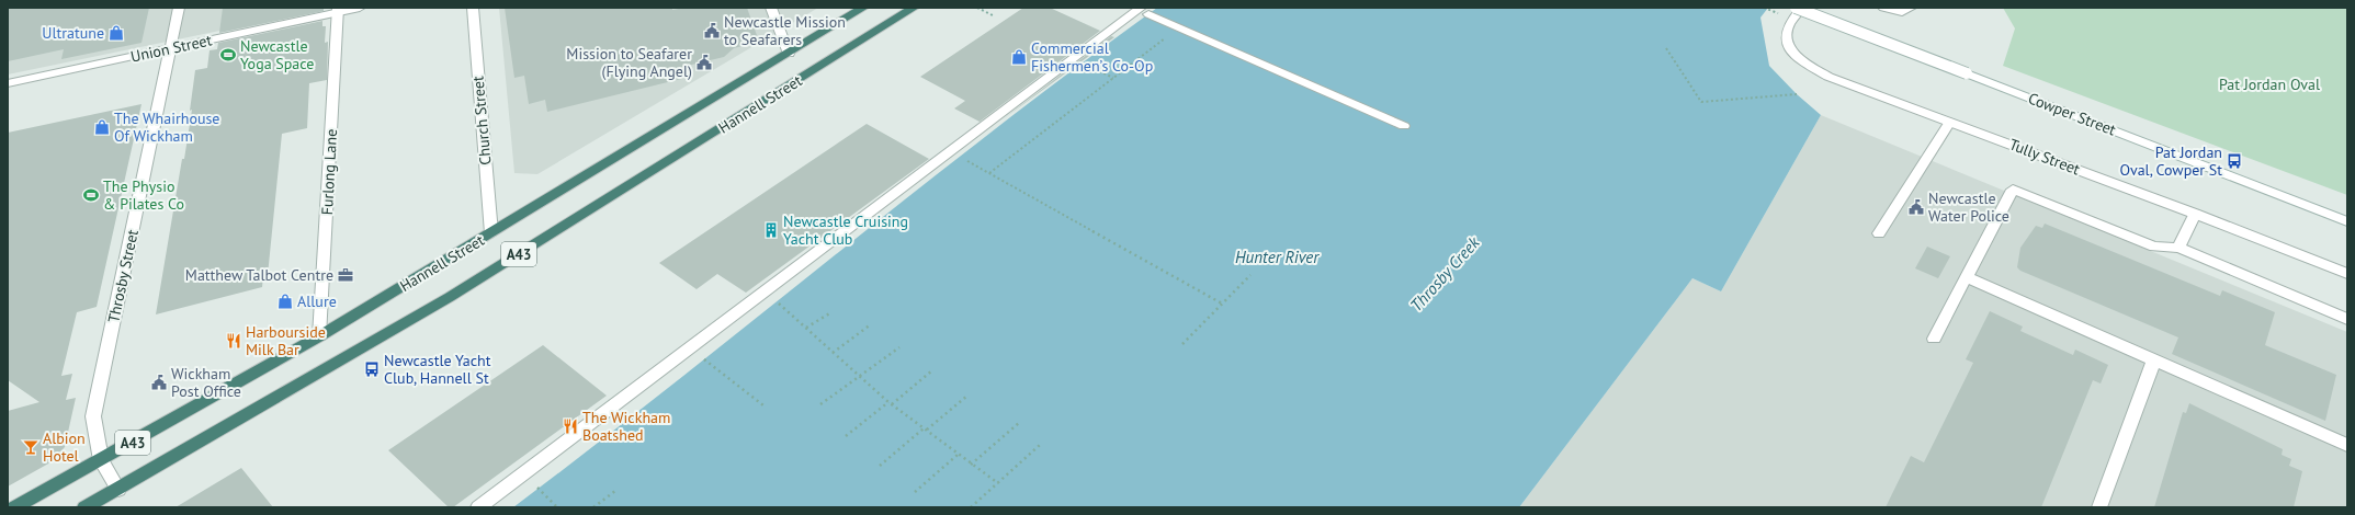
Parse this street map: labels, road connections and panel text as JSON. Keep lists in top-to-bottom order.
{
  "streets": {
    "highway": ["Hannell Street", "A43"],
    "street": [
      "Union Street",
      "Cowper Street",
      "Church Street",
      "Tully Street",
      "Furlong Lane",
      "Throsby Street"
    ]
  },
  "crossings": [
    ["Union Street", "Furlong Lane"],
    ["Union Street", "Throsby Street"],
    ["Hannell Street", "Church Street"],
    ["Hannell Street", "Furlong Lane"],
    ["Hannell Street", "Throsby Street"]
  ],
  "water": ["Hunter River", "Throsby Creek"],
  "parks": ["Pat Jordan Oval"],
  "places": {
    "public building": [
      "Newcastle Mission to Seafarers",
      "Mission to Seafarer (Flying Angel)",
      "Newcastle Water Police",
      "Wickham Post Office"
    ],
    "shop": [
      "Ultratune",
      "Commercial Fishermen’s Co-Op",
      "The Whairhouse Of Wickham",
      "Allure"
    ],
    "sports": ["Newcastle Yoga Space", "The Physio & Pilates Co"],
    "bus stop": ["Pat Jordan Oval, Cowper St", "Newcastle Yacht Club, Hannell St"],
    "building": ["Newcastle Cruising Yacht Club"],
    "office": ["Matthew Talbot Centre"],
    "restaurant": ["Harbourside Milk Bar", "The Wickham Boatshed"],
    "bar": ["Albion Hotel"]
  }
}
